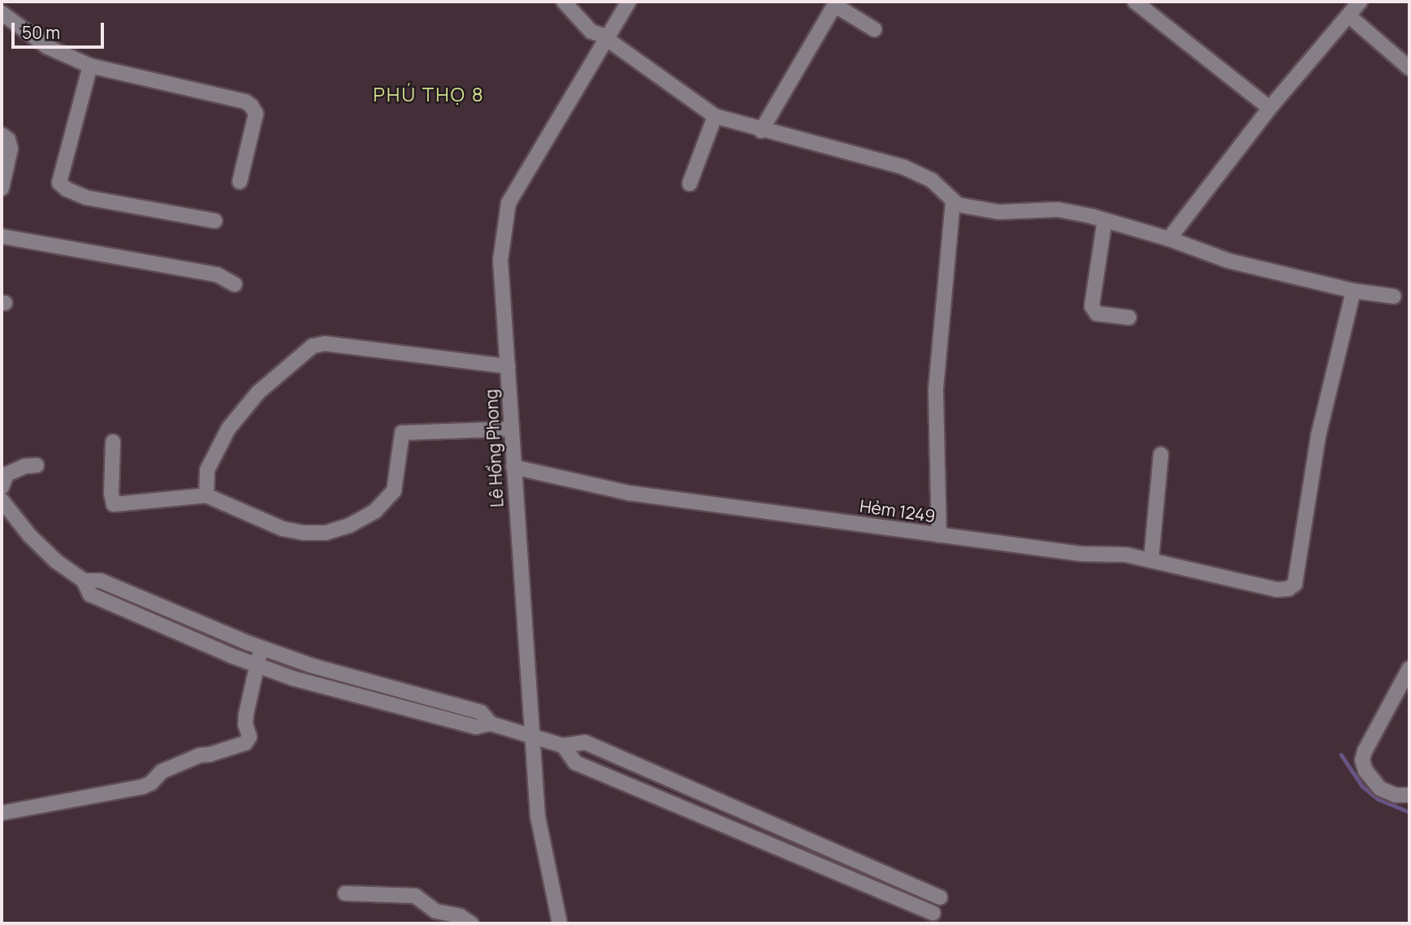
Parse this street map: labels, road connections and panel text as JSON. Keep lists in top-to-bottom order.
{
  "streets": {
    "street": ["Lê Hồng Phong", "Hẻm 1249"]
  },
  "crossings": [
    ["Lê Hồng Phong", "Hẻm 1249"]
  ],
  "districts": ["PHÚ THỌ 8"],
  "scale_bar": "50 m"
}
